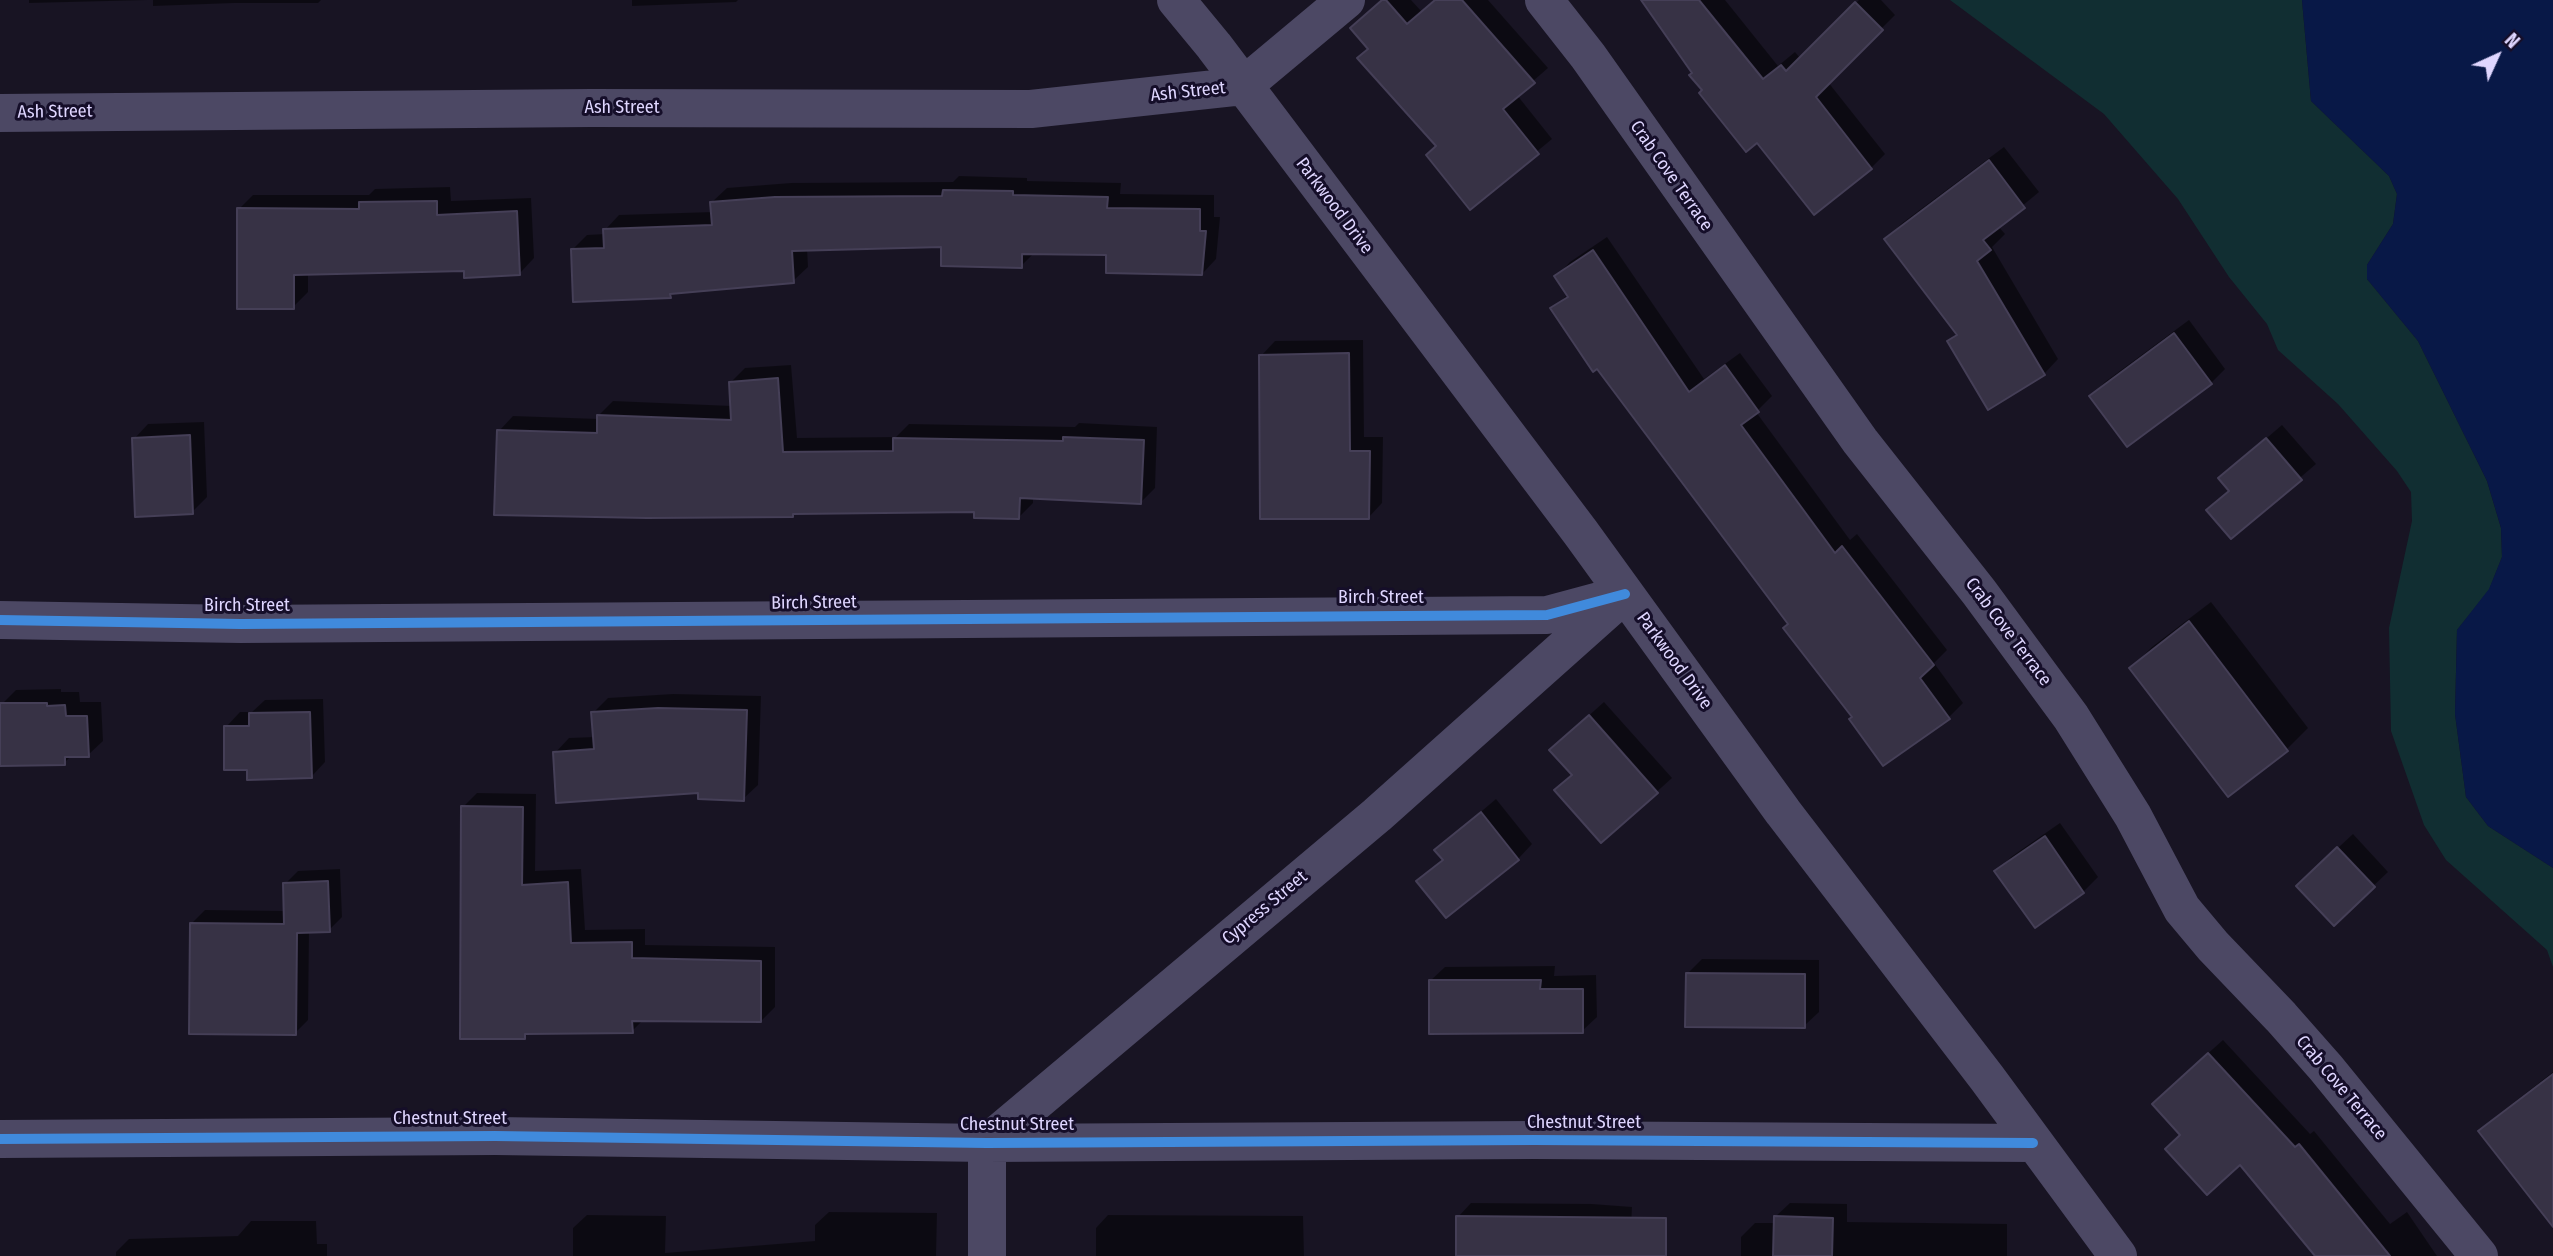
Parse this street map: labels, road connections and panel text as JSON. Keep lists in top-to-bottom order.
{
  "streets": {
    "street": [
      "Ash Street",
      "Crab Cove Terrace",
      "Parkwood Drive",
      "Birch Street",
      "Cypress Street",
      "Chestnut Street"
    ]
  },
  "crossings": [
    ["Ash Street", "Parkwood Drive"],
    ["Parkwood Drive", "Birch Street"],
    ["Parkwood Drive", "Cypress Street"],
    ["Parkwood Drive", "Chestnut Street"],
    ["Birch Street", "Cypress Street"],
    ["Cypress Street", "Chestnut Street"]
  ],
  "north": "top right"
}
